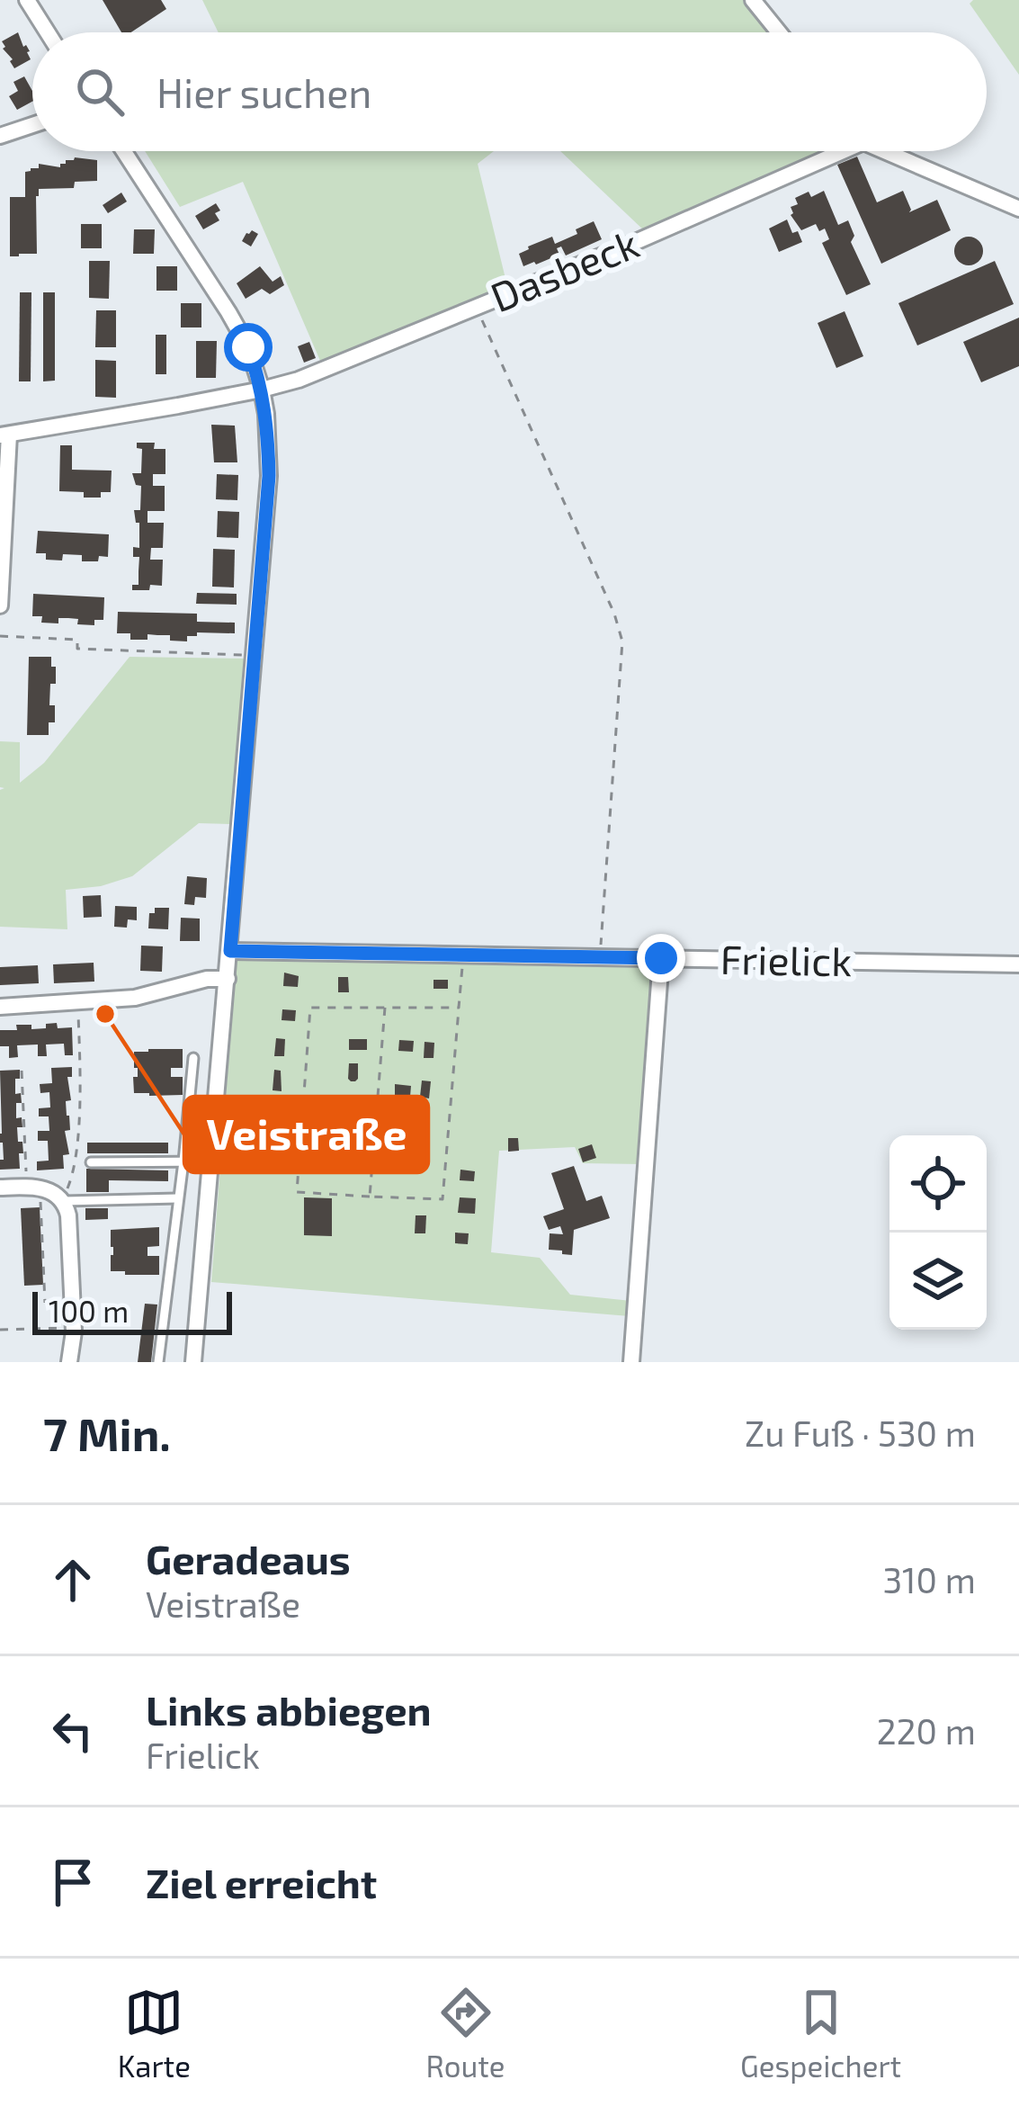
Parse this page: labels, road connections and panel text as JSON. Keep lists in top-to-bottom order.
{
  "streets": {
    "street": ["Dasbeck", "Frielick"]
  },
  "places": ["Veistraße"],
  "scale_bar": "100 m",
  "page": {
    "search": "Hier suchen",
    "scale": "100 m",
    "heading": ["7 Min.", "Zu Fuß · 530 m"],
    "list": [
      ["Geradeaus", "Veistraße", "310 m"],
      ["Links abbiegen", "Frielick", "220 m"],
      "Ziel erreicht"
    ],
    "nav": ["Karte", "Route", "Gespeichert"]
  }
}
